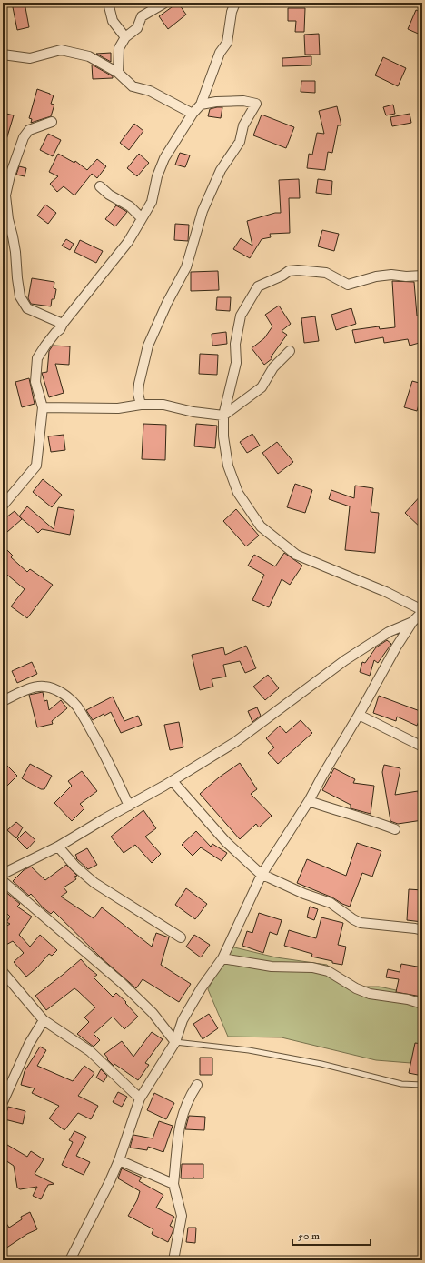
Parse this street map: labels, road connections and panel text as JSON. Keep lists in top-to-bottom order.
{
  "scale_bar": "50 m"
}
